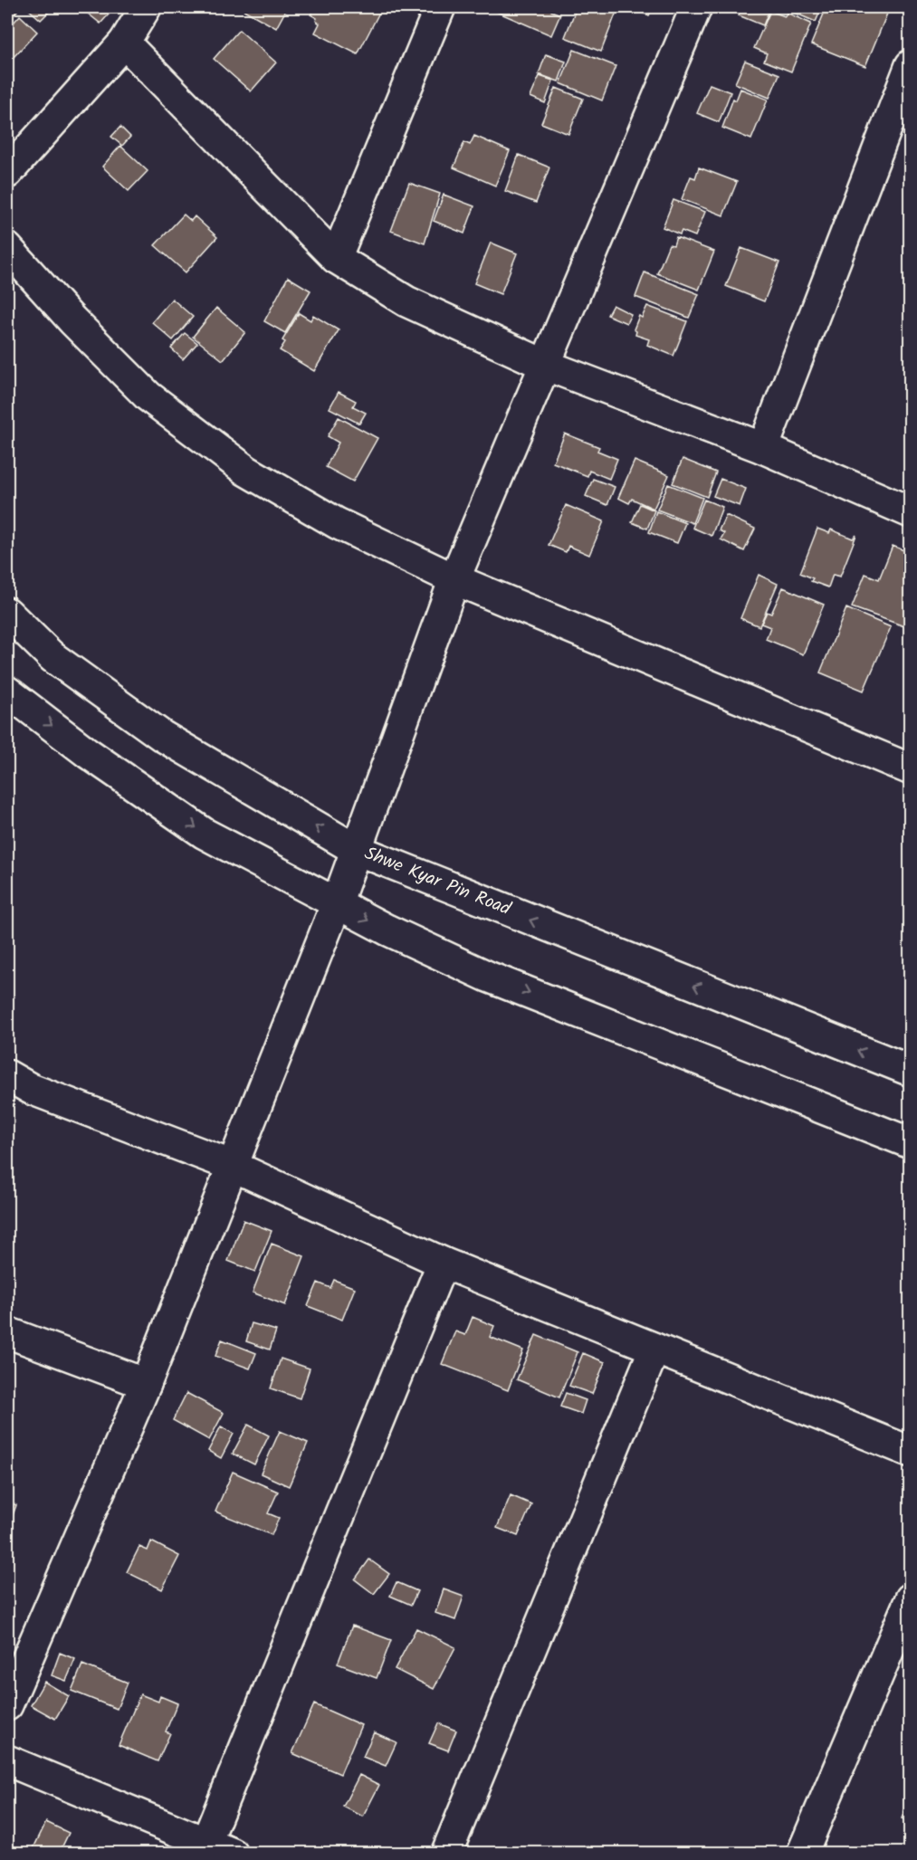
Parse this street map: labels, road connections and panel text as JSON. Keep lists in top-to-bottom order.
{
  "streets": {
    "street": ["Shwe Kyar Pin Road"]
  }
}
